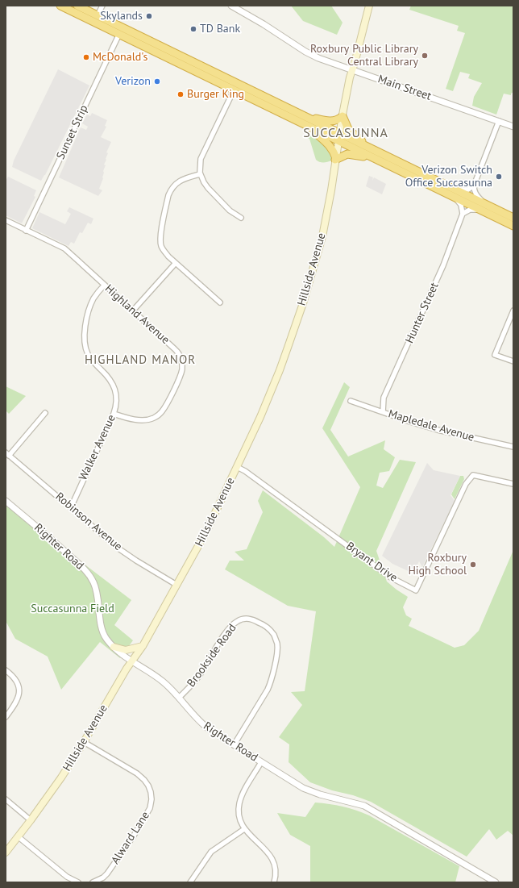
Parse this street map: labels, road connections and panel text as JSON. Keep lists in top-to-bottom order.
{
  "streets": {
    "main road": ["Hillside Avenue"],
    "street": [
      "Main Street",
      "Sunset Strip",
      "Hunter Street",
      "Highland Avenue",
      "Mapledale Avenue",
      "Walker Avenue",
      "Robinson Avenue",
      "Righter Road",
      "Bryant Drive",
      "Brookside Road",
      "Alward Lane"
    ]
  },
  "crossings": [
    ["Main Street", "Hillside Avenue"],
    ["Sunset Strip", "Highland Avenue"],
    ["Hillside Avenue", "Robinson Avenue"],
    ["Hillside Avenue", "Righter Road"],
    ["Hillside Avenue", "Bryant Drive"],
    ["Hillside Avenue", "Alward Lane"],
    ["Hunter Street", "Mapledale Avenue"],
    ["Highland Avenue", "Walker Avenue"],
    ["Walker Avenue", "Robinson Avenue"],
    ["Righter Road", "Brookside Road"]
  ],
  "districts": ["SUCCASUNNA", "HIGHLAND MANOR"],
  "parks": ["Succasunna Field"],
  "places": [
    "Skylands",
    "TD Bank",
    "Roxbury Public Library Central Library",
    "McDonald's",
    "Verizon",
    "Burger King",
    "Verizon Switch Office Succasunna",
    "Roxbury High School"
  ]
}
